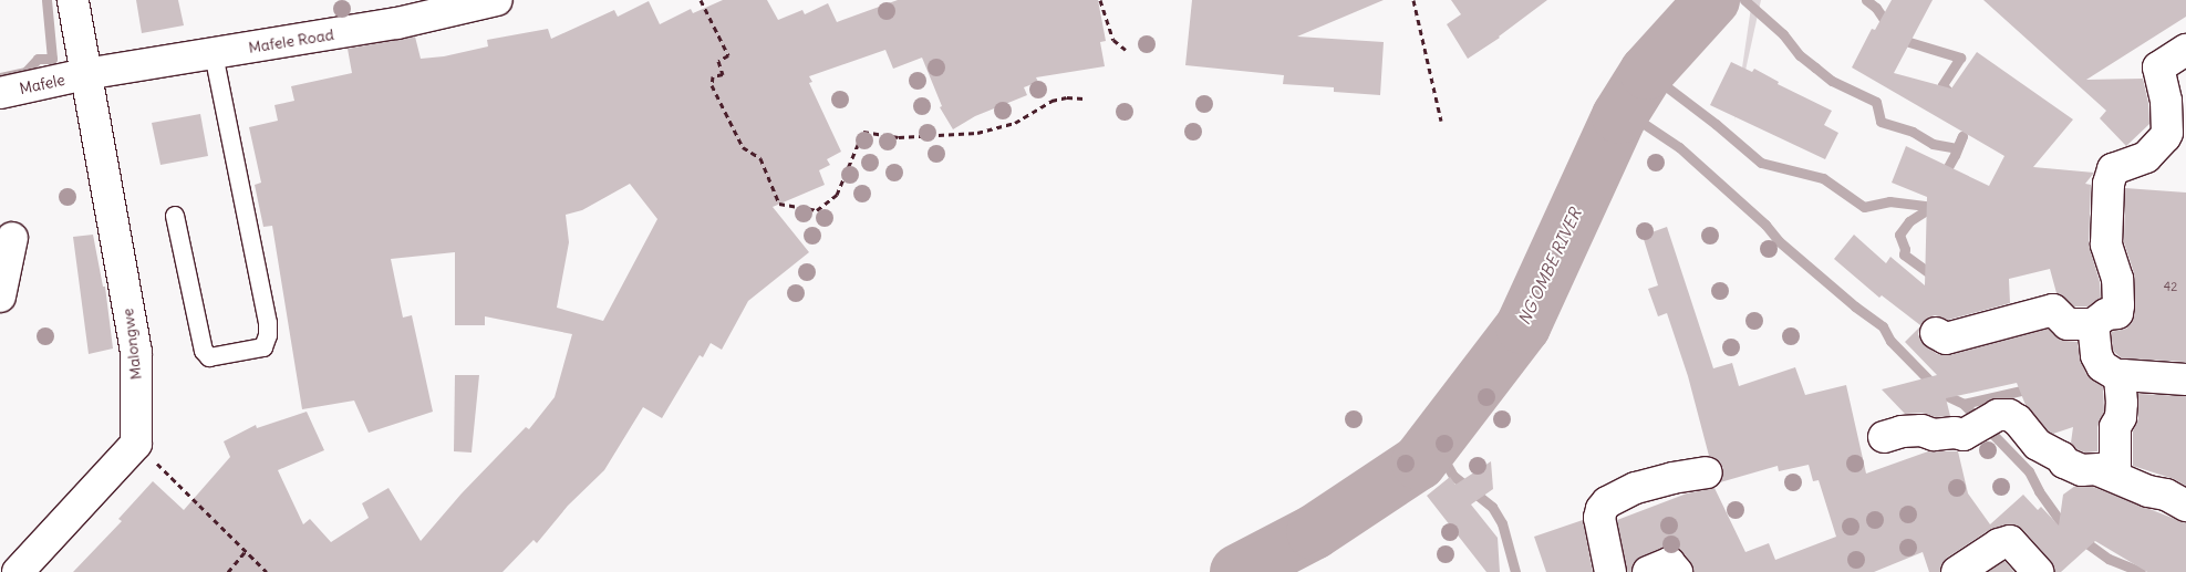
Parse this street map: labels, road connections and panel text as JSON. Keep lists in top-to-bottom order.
{
  "streets": {
    "street": ["Mafele Road", "Mafele", "Malongwe"]
  },
  "crossings": [
    ["Mafele Road", "Mafele"],
    ["Mafele Road", "Malongwe"],
    ["Mafele", "Malongwe"]
  ],
  "water": ["NG'OMBE RIVER"],
  "house_numbers": ["42"]
}
